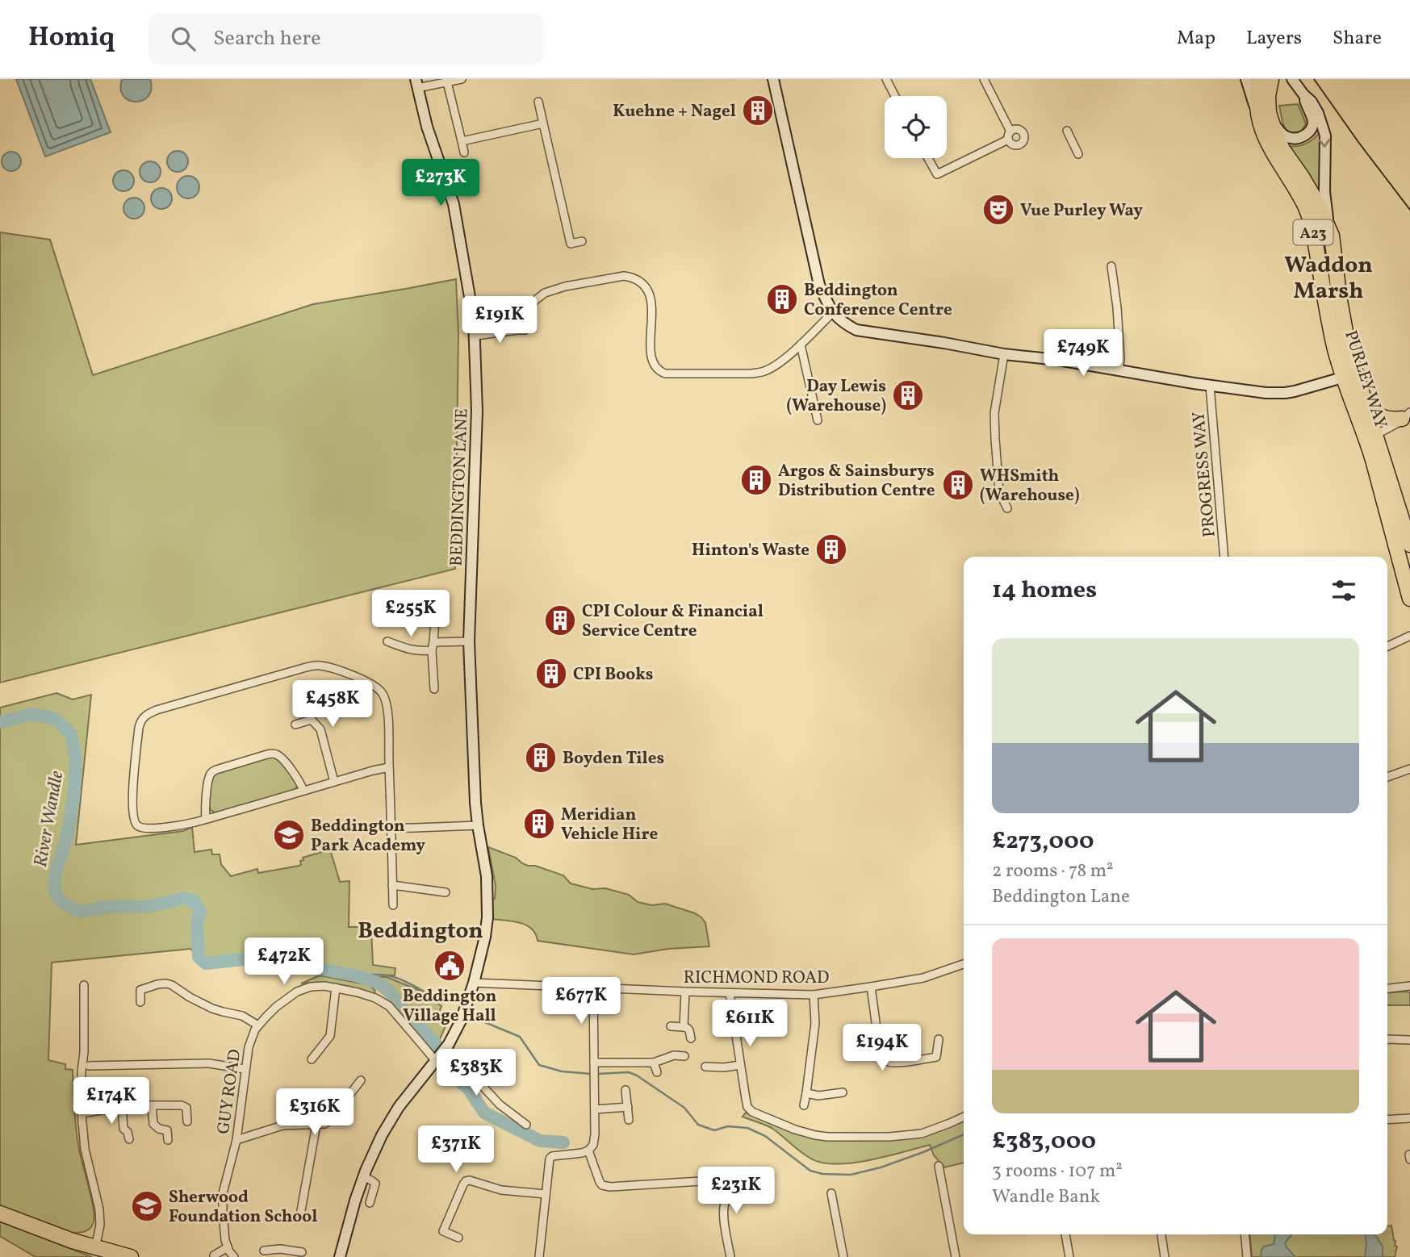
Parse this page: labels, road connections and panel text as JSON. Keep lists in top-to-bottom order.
{
  "streets": {
    "highway": ["A23", "PURLEY WAY"],
    "main road": ["BEDDINGTON LANE"],
    "street": ["PROGRESS WAY", "RICHMOND ROAD", "GUY ROAD"]
  },
  "crossings": [
    ["BEDDINGTON LANE", "RICHMOND ROAD"],
    ["BEDDINGTON LANE", "GUY ROAD"]
  ],
  "districts": ["Waddon Marsh", "Beddington"],
  "water": ["River Wandle"],
  "places": {
    "building": [
      "Kuehne + Nagel",
      "Beddington Conference Centre",
      "Day Lewis (Warehouse)",
      "Argos & Sainsburys Distribution Centre",
      "WHSmith (Warehouse)",
      "Hinton's Waste",
      "CPI Colour & Financial Service Centre",
      "CPI Books",
      "Boyden Tiles",
      "Meridian Vehicle Hire"
    ],
    "theatre": ["Vue Purley Way"],
    "school or university": ["Beddington Park Academy", "Sherwood Foundation School"],
    "public building": ["Beddington Village Hall"]
  },
  "page": {
    "header": "Homiq",
    "search": "Search here",
    "nav": ["Map", "Layers", "Share"],
    "price": [
      "£273K",
      "£191K",
      "£749K",
      "£255K",
      "£458K",
      "£472K",
      "£677K",
      "£611K",
      "£194K",
      "£383K",
      "£174K",
      "£316K",
      "£371K",
      "£231K"
    ],
    "heading": "14 homes",
    "list": [
      {
        "name": "£273,000",
        "note": "2 rooms · 78 m² · Beddington Lane"
      },
      {
        "name": "£383,000",
        "note": "3 rooms · 107 m² · Wandle Bank"
      }
    ]
  }
}
